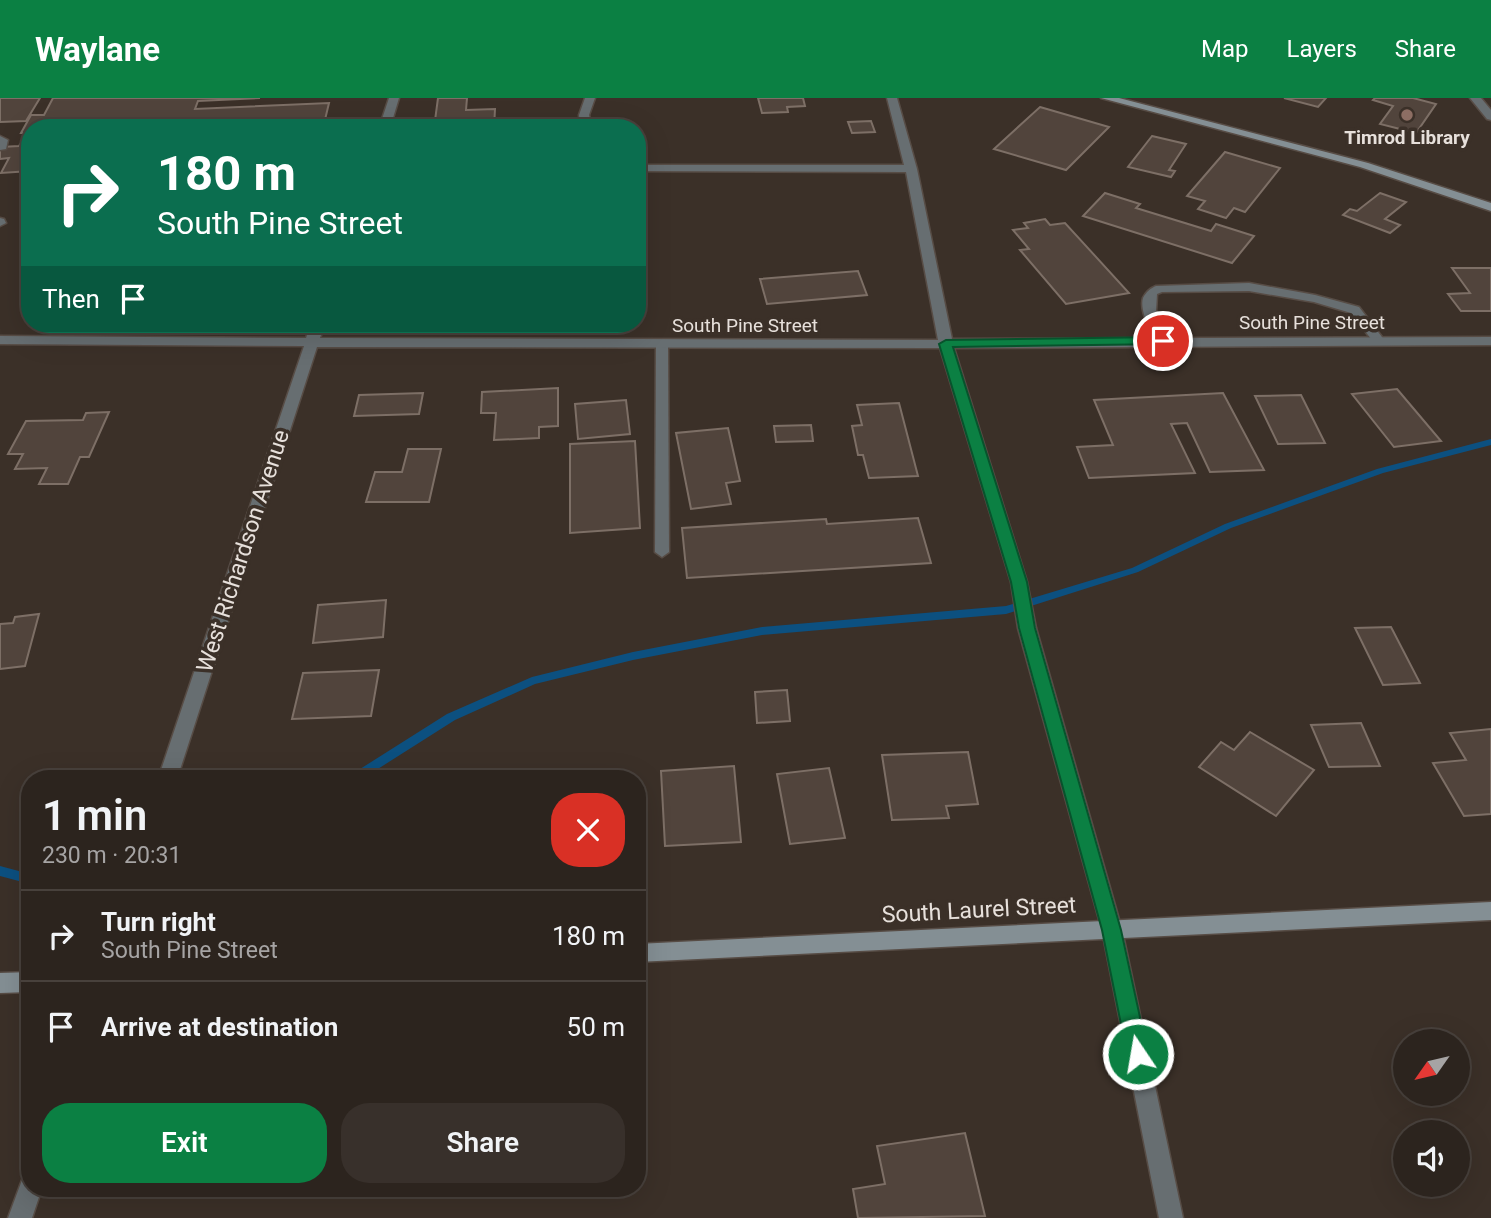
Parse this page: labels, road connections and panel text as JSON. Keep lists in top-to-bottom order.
{
  "streets": {
    "street": ["South Pine Street", "West Richardson Avenue", "South Laurel Street"]
  },
  "crossings": [
    ["South Pine Street", "West Richardson Avenue"]
  ],
  "places": ["Timrod Library"],
  "north": "bottom left",
  "page": {
    "header": "Waylane",
    "nav": ["Map", "Layers", "Share"],
    "turn": ["180 m", "South Pine Street"],
    "then": "Then",
    "heading": ["1 min", "230 m · 20:31"],
    "list": [
      {
        "name": "Turn right",
        "note": "South Pine Street",
        "value": "180 m"
      },
      {
        "name": "Arrive at destination",
        "value": "50 m"
      }
    ],
    "buttons": ["Exit", "Share"]
  }
}
